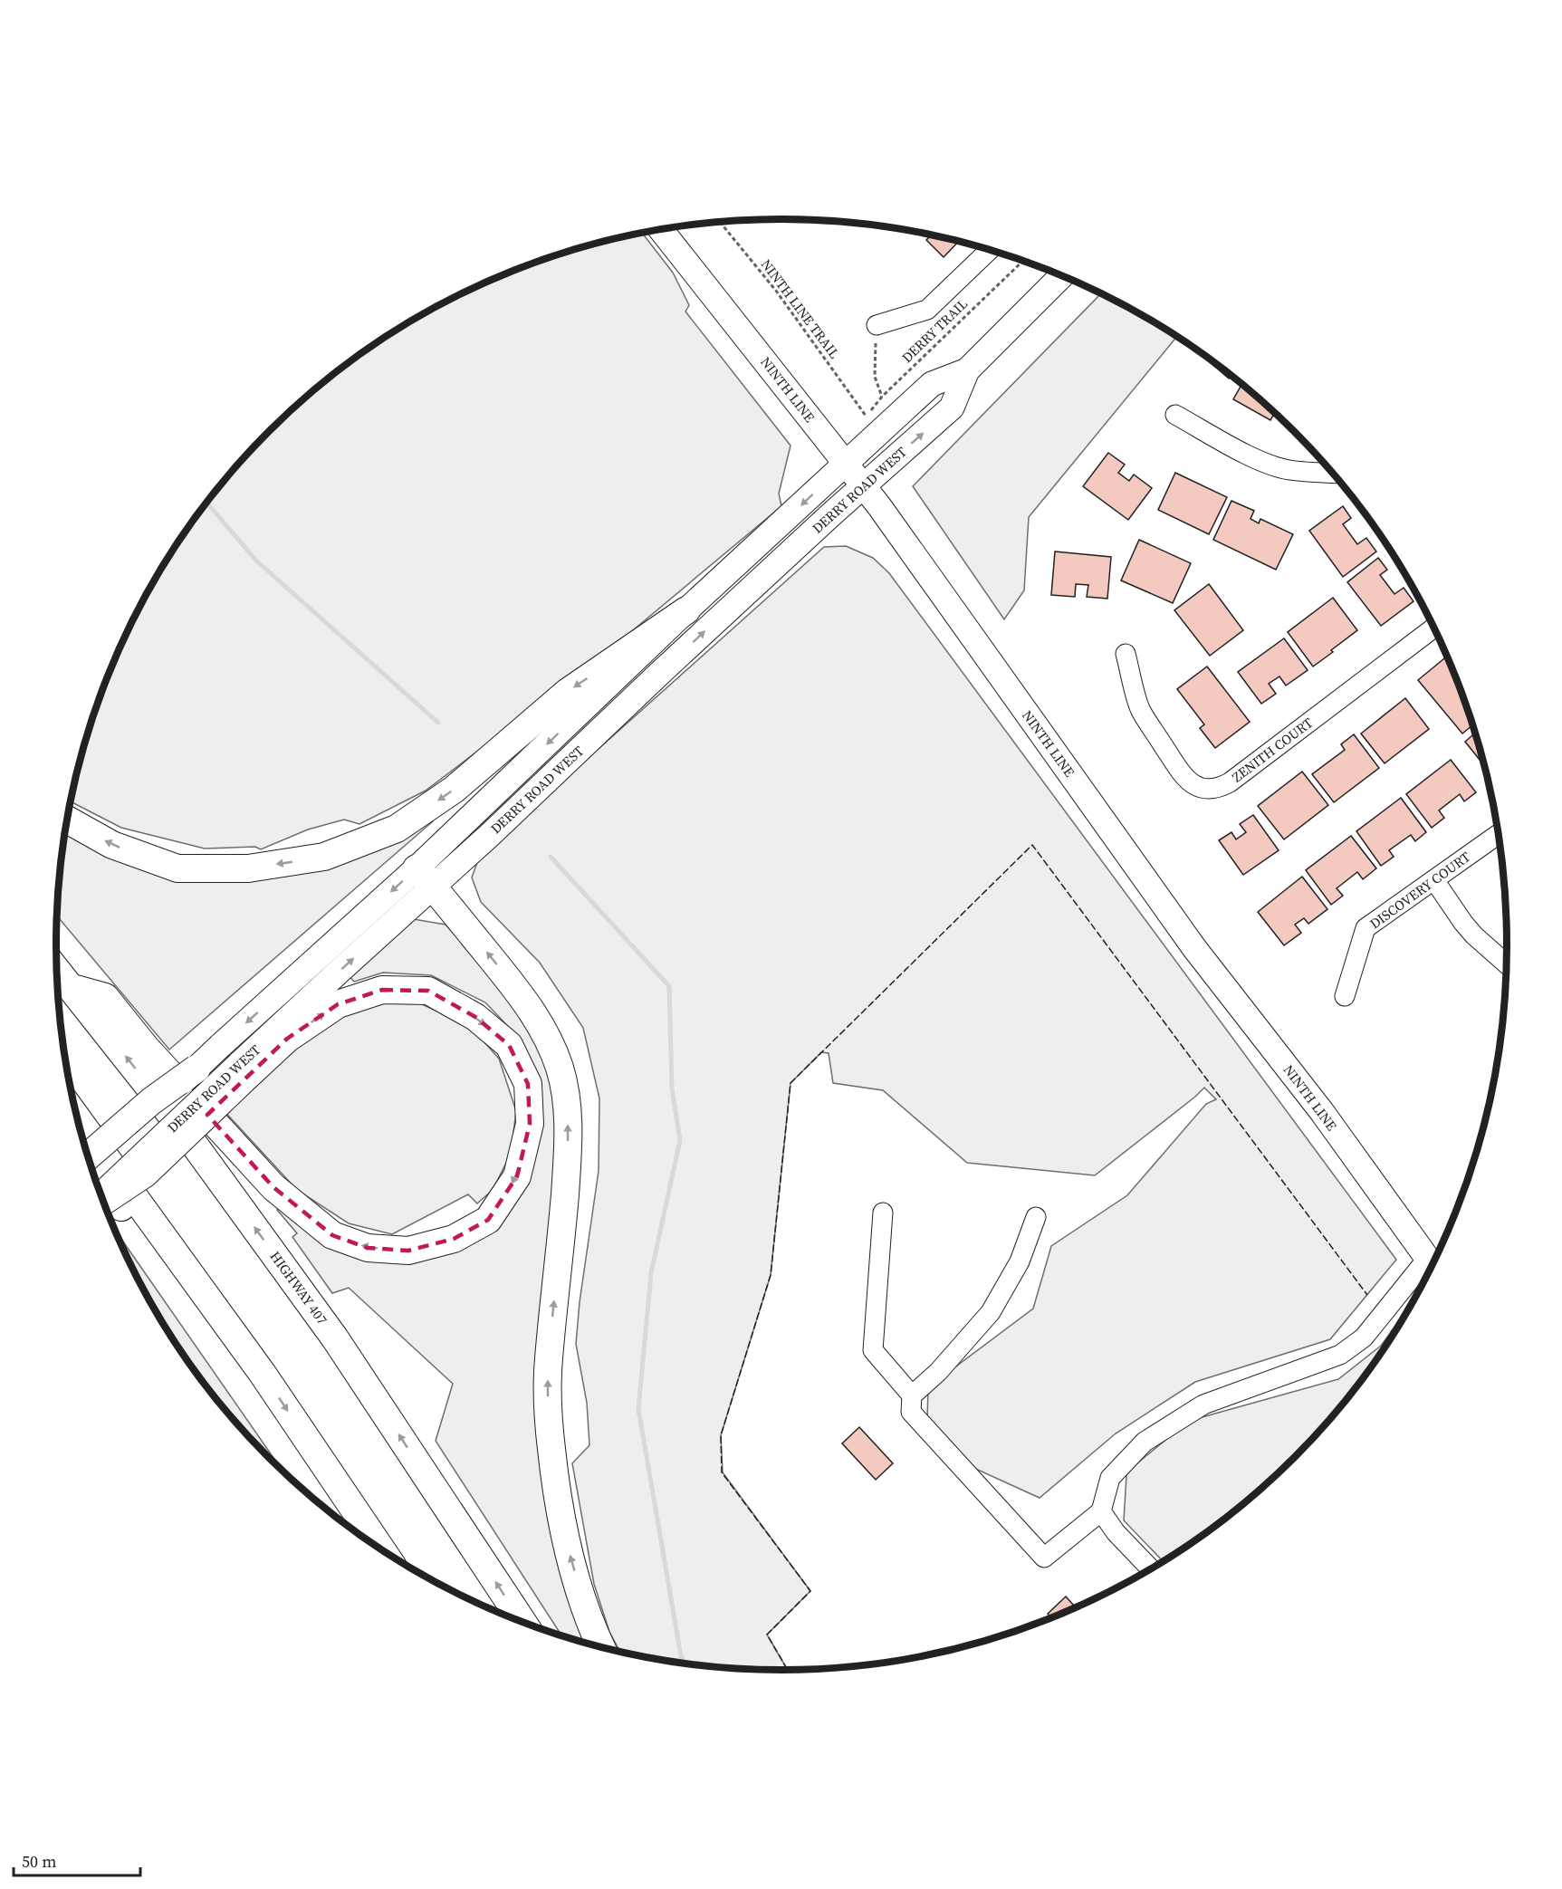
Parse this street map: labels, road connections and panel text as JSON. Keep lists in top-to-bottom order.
{
  "streets": {
    "highway": ["HIGHWAY 407"],
    "main road": ["NINTH LINE", "DERRY ROAD WEST"],
    "street": ["ZENITH COURT", "DISCOVERY COURT"],
    "path": ["NINTH LINE TRAIL", "DERRY TRAIL"]
  },
  "crossings": [
    ["NINTH LINE TRAIL", "DERRY TRAIL"],
    ["NINTH LINE", "DERRY ROAD WEST"]
  ],
  "scale_bar": "50 m"
}
